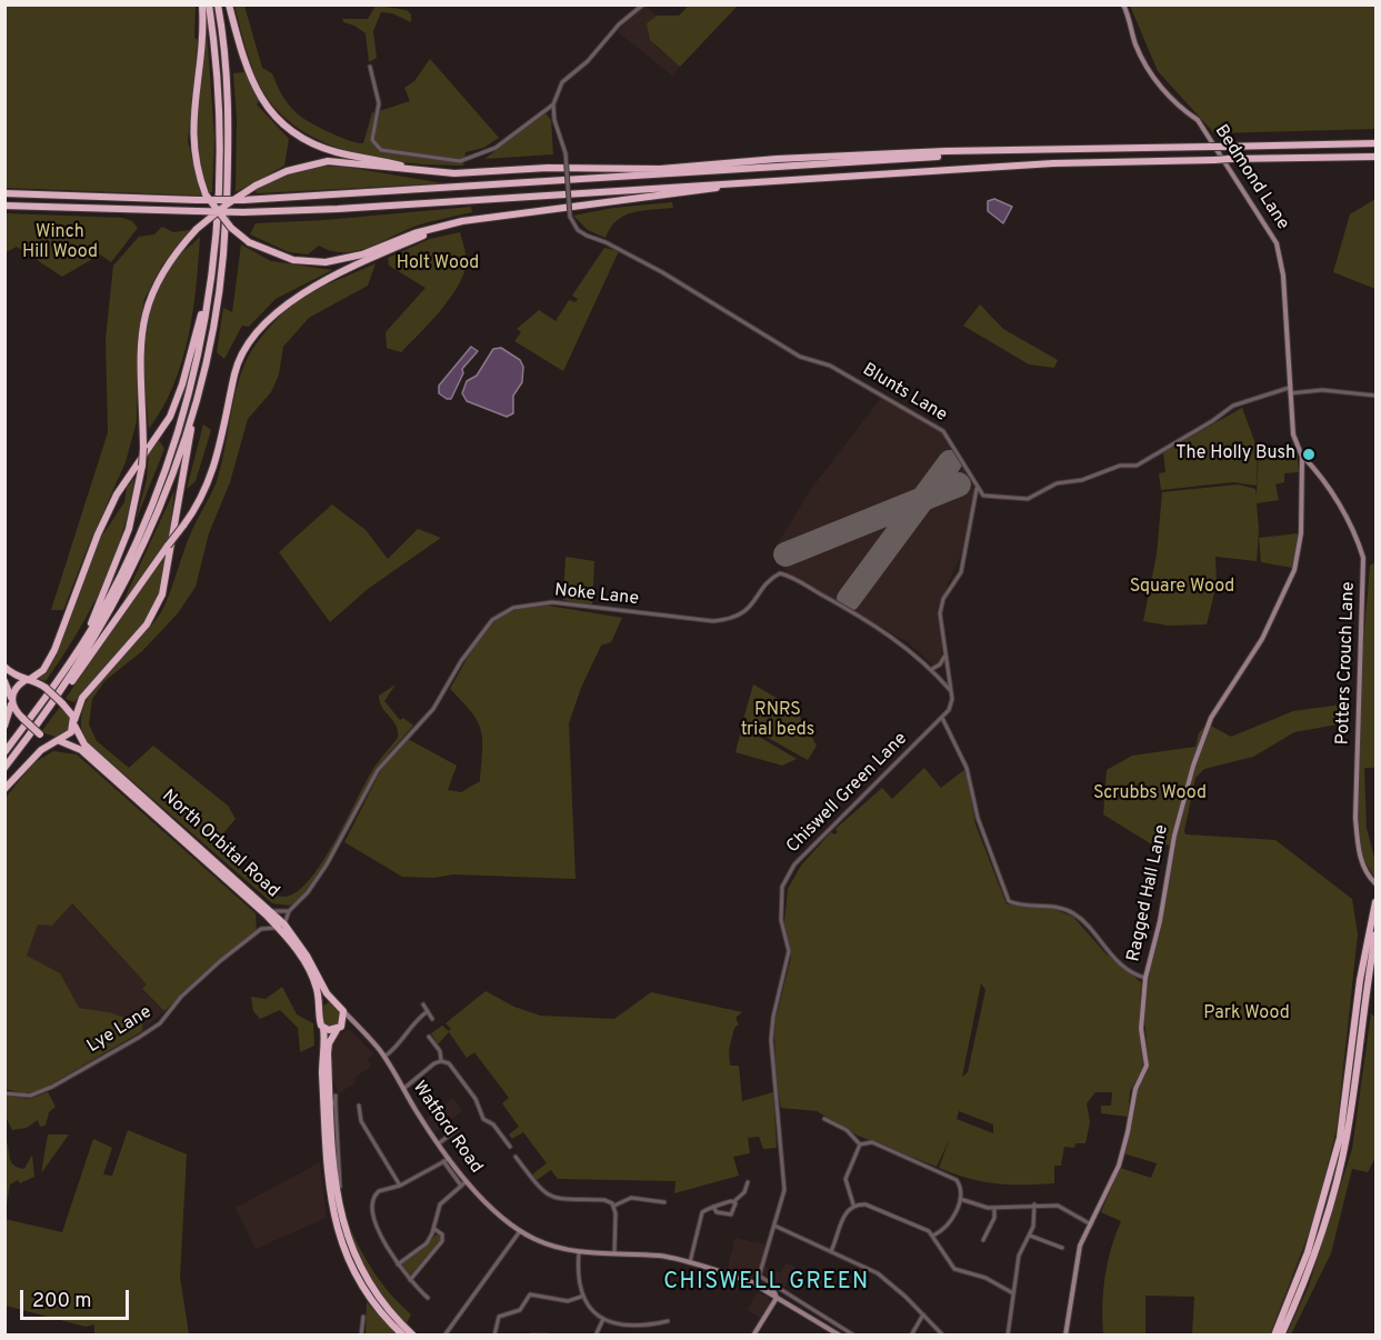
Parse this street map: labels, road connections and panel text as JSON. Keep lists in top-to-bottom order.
{
  "streets": {
    "highway": ["North Orbital Road"],
    "street": [
      "Bedmond Lane",
      "Blunts Lane",
      "Noke Lane",
      "Potters Crouch Lane",
      "Chiswell Green Lane",
      "Ragged Hall Lane",
      "Lye Lane",
      "Watford Road"
    ]
  },
  "crossings": [
    ["Bedmond Lane", "Ragged Hall Lane"],
    ["Blunts Lane", "Chiswell Green Lane"],
    ["Noke Lane", "Chiswell Green Lane"],
    ["Noke Lane", "North Orbital Road"],
    ["Potters Crouch Lane", "Ragged Hall Lane"],
    ["Chiswell Green Lane", "Watford Road"],
    ["North Orbital Road", "Watford Road"]
  ],
  "districts": ["CHISWELL GREEN"],
  "parks": [
    "Winch Hill Wood",
    "Holt Wood",
    "Square Wood",
    "RNRS trial beds",
    "Scrubbs Wood",
    "Park Wood"
  ],
  "places": ["The Holly Bush"],
  "scale_bar": "200 m"
}
